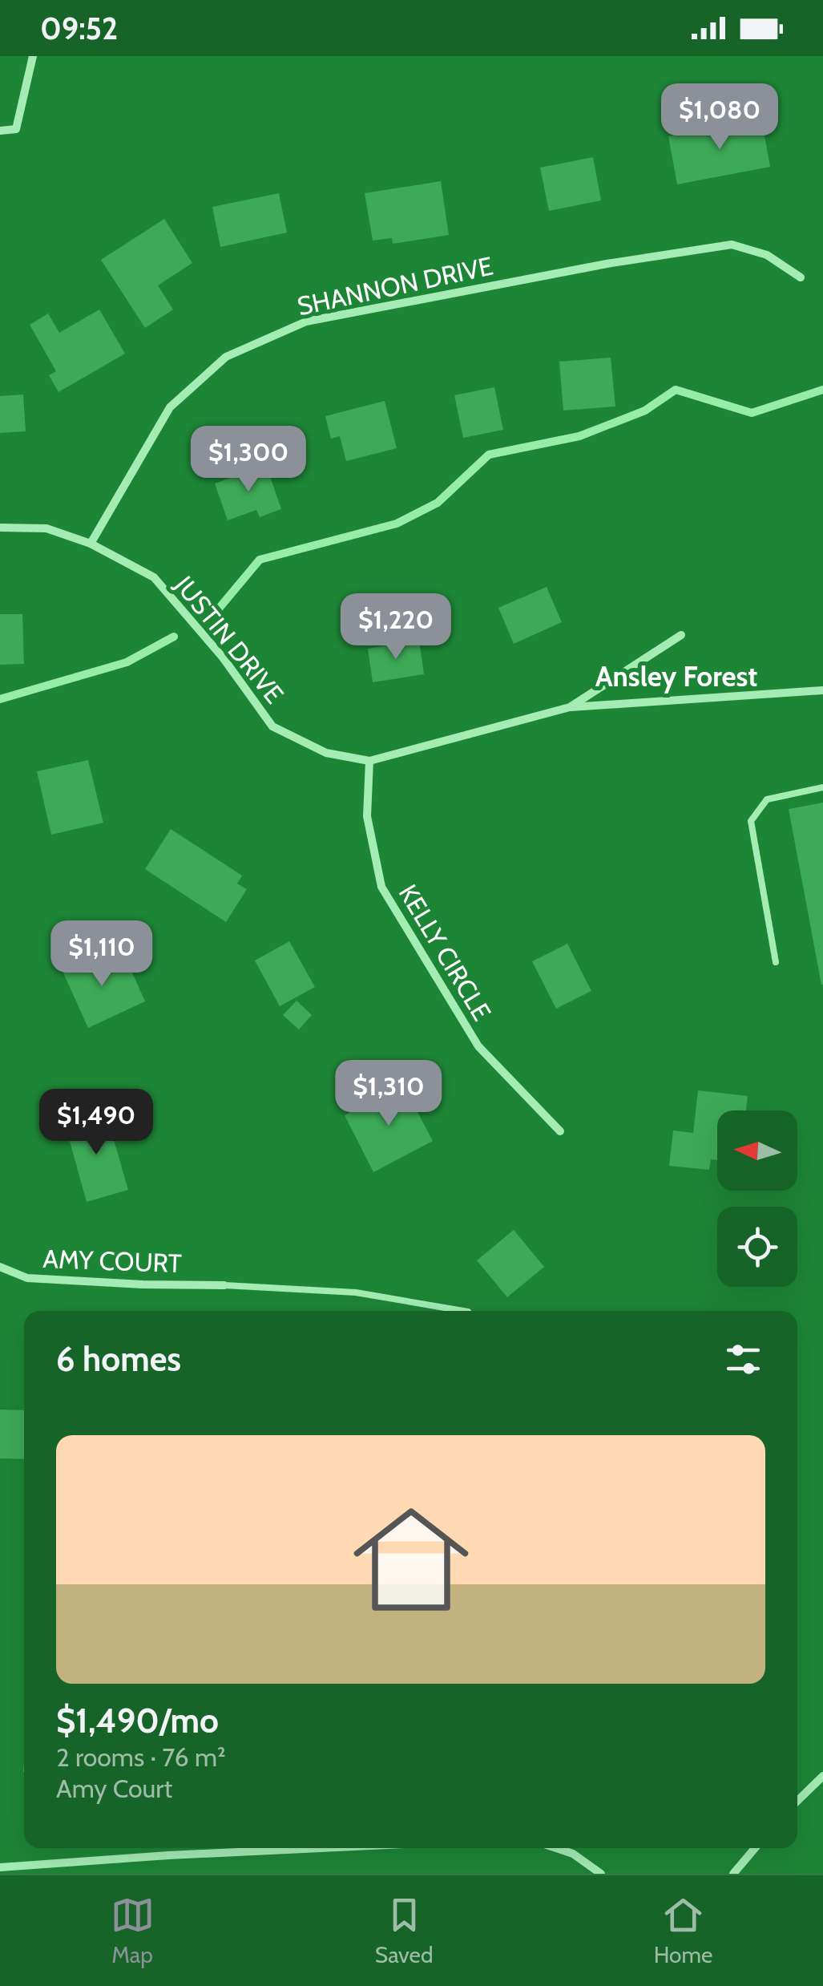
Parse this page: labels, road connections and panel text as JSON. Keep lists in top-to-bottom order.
{
  "streets": {
    "street": [
      "SHANNON DRIVE",
      "JUSTIN DRIVE",
      "KELLY CIRCLE",
      "AMY COURT"
    ]
  },
  "crossings": [
    ["SHANNON DRIVE", "JUSTIN DRIVE"],
    ["JUSTIN DRIVE", "KELLY CIRCLE"]
  ],
  "districts": ["Ansley Forest"],
  "north": "left",
  "page": {
    "status": "09:52",
    "price": [
      "$1,080",
      "$1,300",
      "$1,220",
      "$1,110",
      "$1,310",
      "$1,490"
    ],
    "heading": "6 homes",
    "list": [
      {
        "name": "$1,490/mo",
        "note": "2 rooms · 76 m² · Amy Court"
      }
    ],
    "tabs": ["Map", "Saved", "Home"]
  }
}
